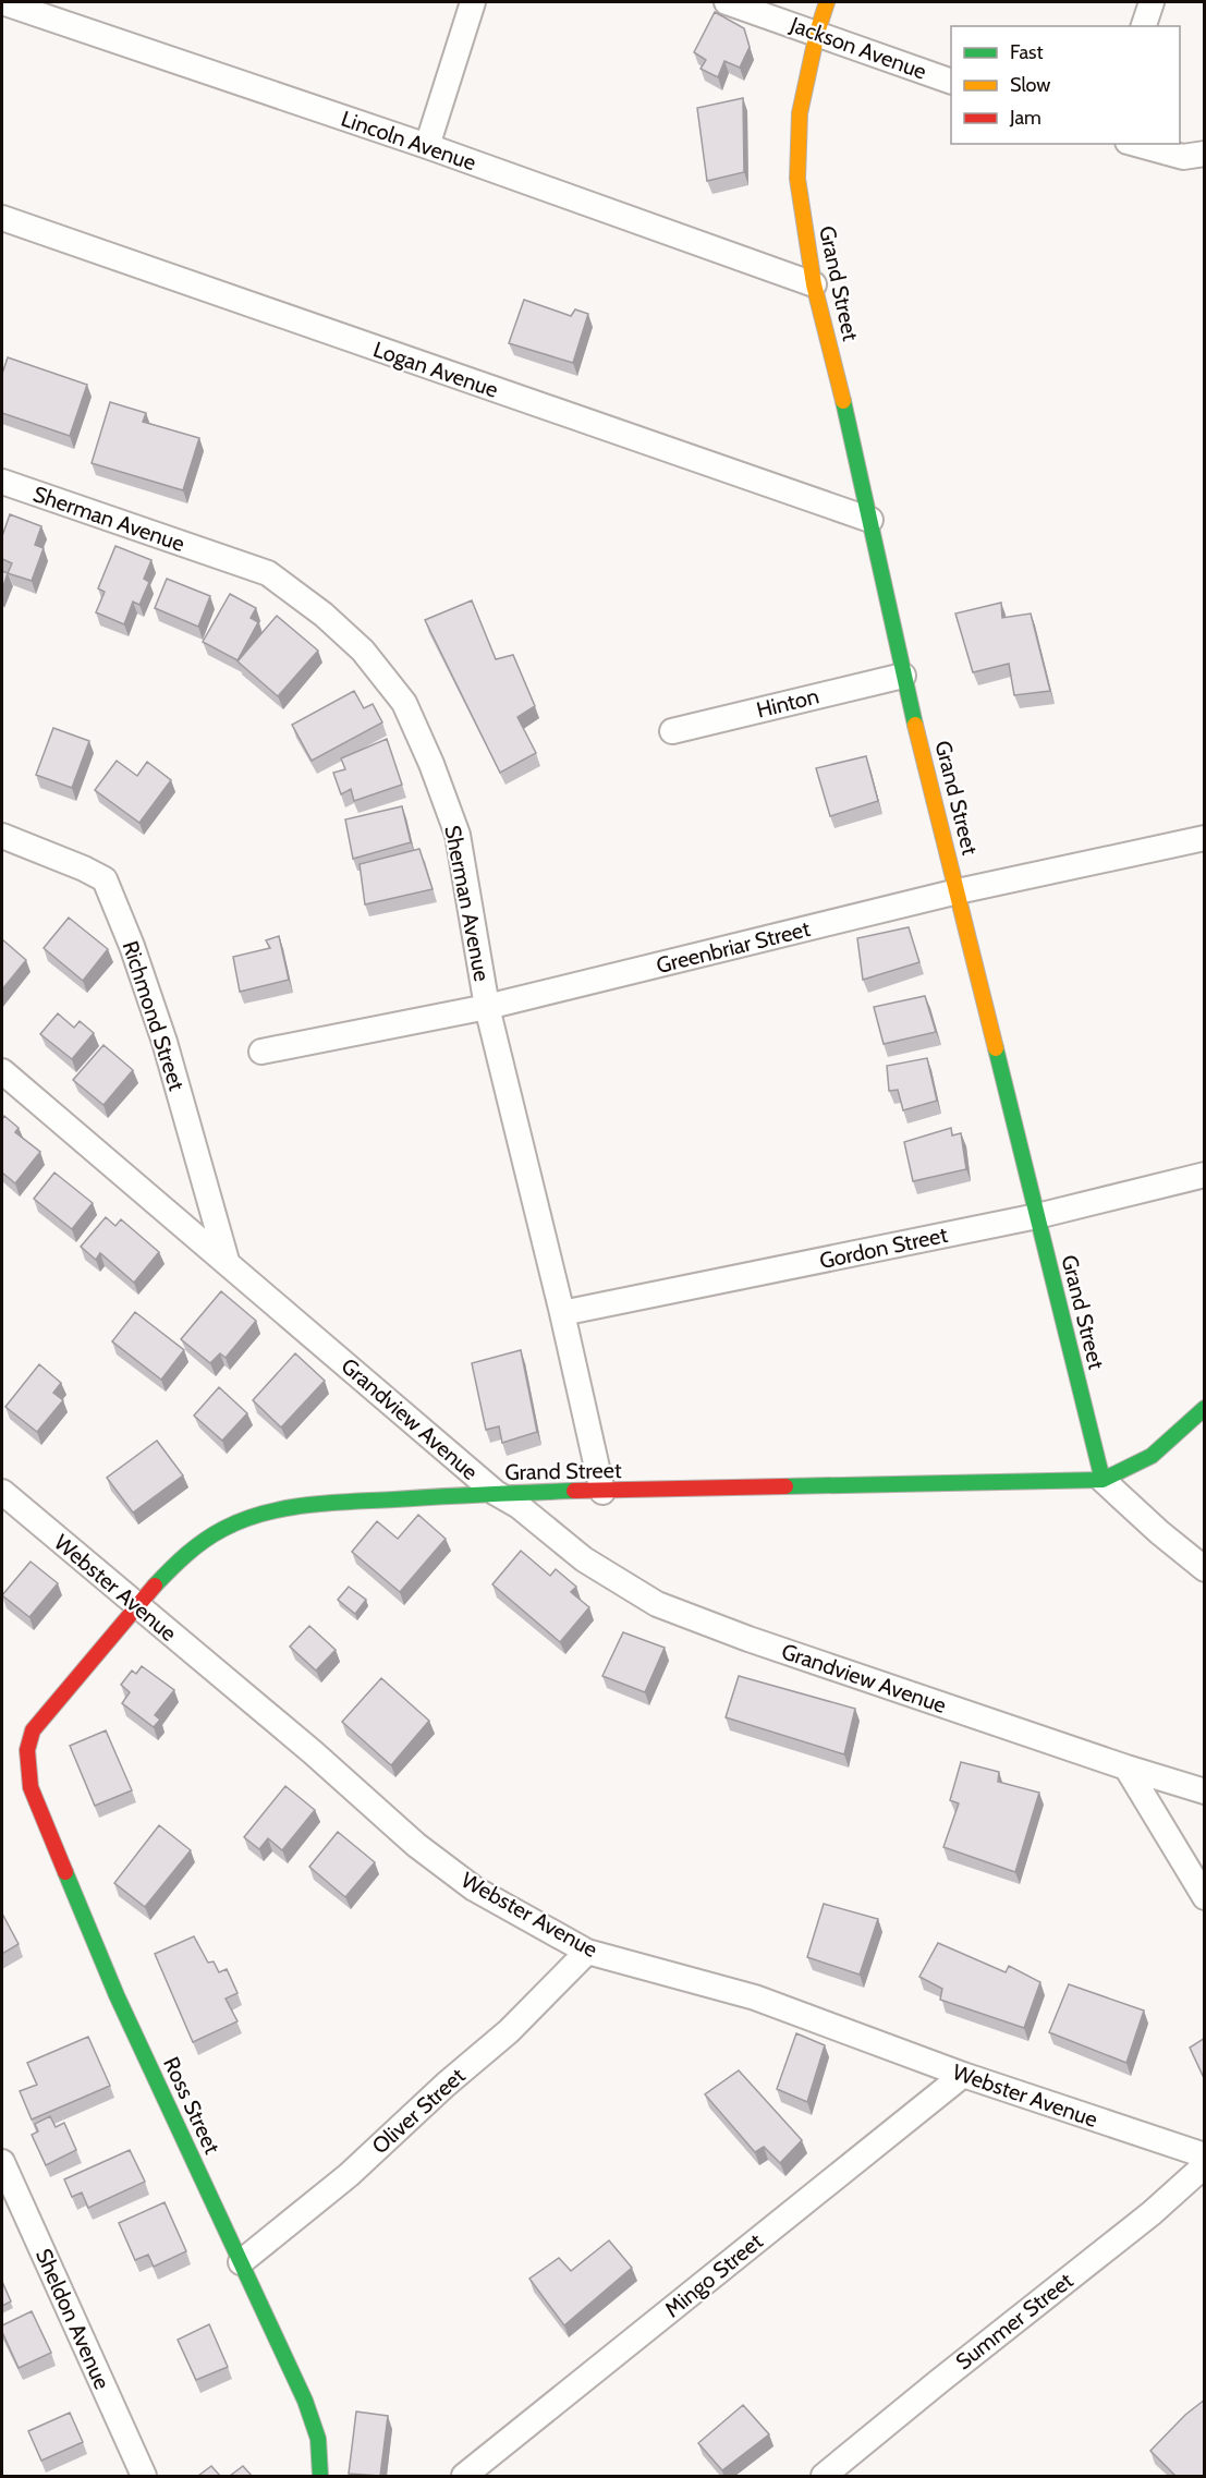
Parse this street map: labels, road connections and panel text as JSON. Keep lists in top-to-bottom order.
{
  "streets": {
    "street": [
      "Jackson Avenue",
      "Lincoln Avenue",
      "Grand Street",
      "Logan Avenue",
      "Sherman Avenue",
      "Hinton",
      "Greenbriar Street",
      "Richmond Street",
      "Gordon Street",
      "Grandview Avenue",
      "Webster Avenue",
      "Ross Street",
      "Oliver Street",
      "Mingo Street",
      "Sheldon Avenue",
      "Summer Street"
    ]
  },
  "crossings": [
    ["Jackson Avenue", "Grand Street"],
    ["Lincoln Avenue", "Grand Street"],
    ["Grand Street", "Logan Avenue"],
    ["Grand Street", "Sherman Avenue"],
    ["Grand Street", "Hinton"],
    ["Grand Street", "Greenbriar Street"],
    ["Grand Street", "Gordon Street"],
    ["Grand Street", "Grandview Avenue"],
    ["Grand Street", "Webster Avenue"],
    ["Grand Street", "Ross Street"],
    ["Sherman Avenue", "Greenbriar Street"],
    ["Sherman Avenue", "Gordon Street"],
    ["Richmond Street", "Grandview Avenue"],
    ["Webster Avenue", "Oliver Street"],
    ["Webster Avenue", "Mingo Street"],
    ["Ross Street", "Oliver Street"]
  ],
  "legend": ["Fast", "Slow", "Jam"]
}
